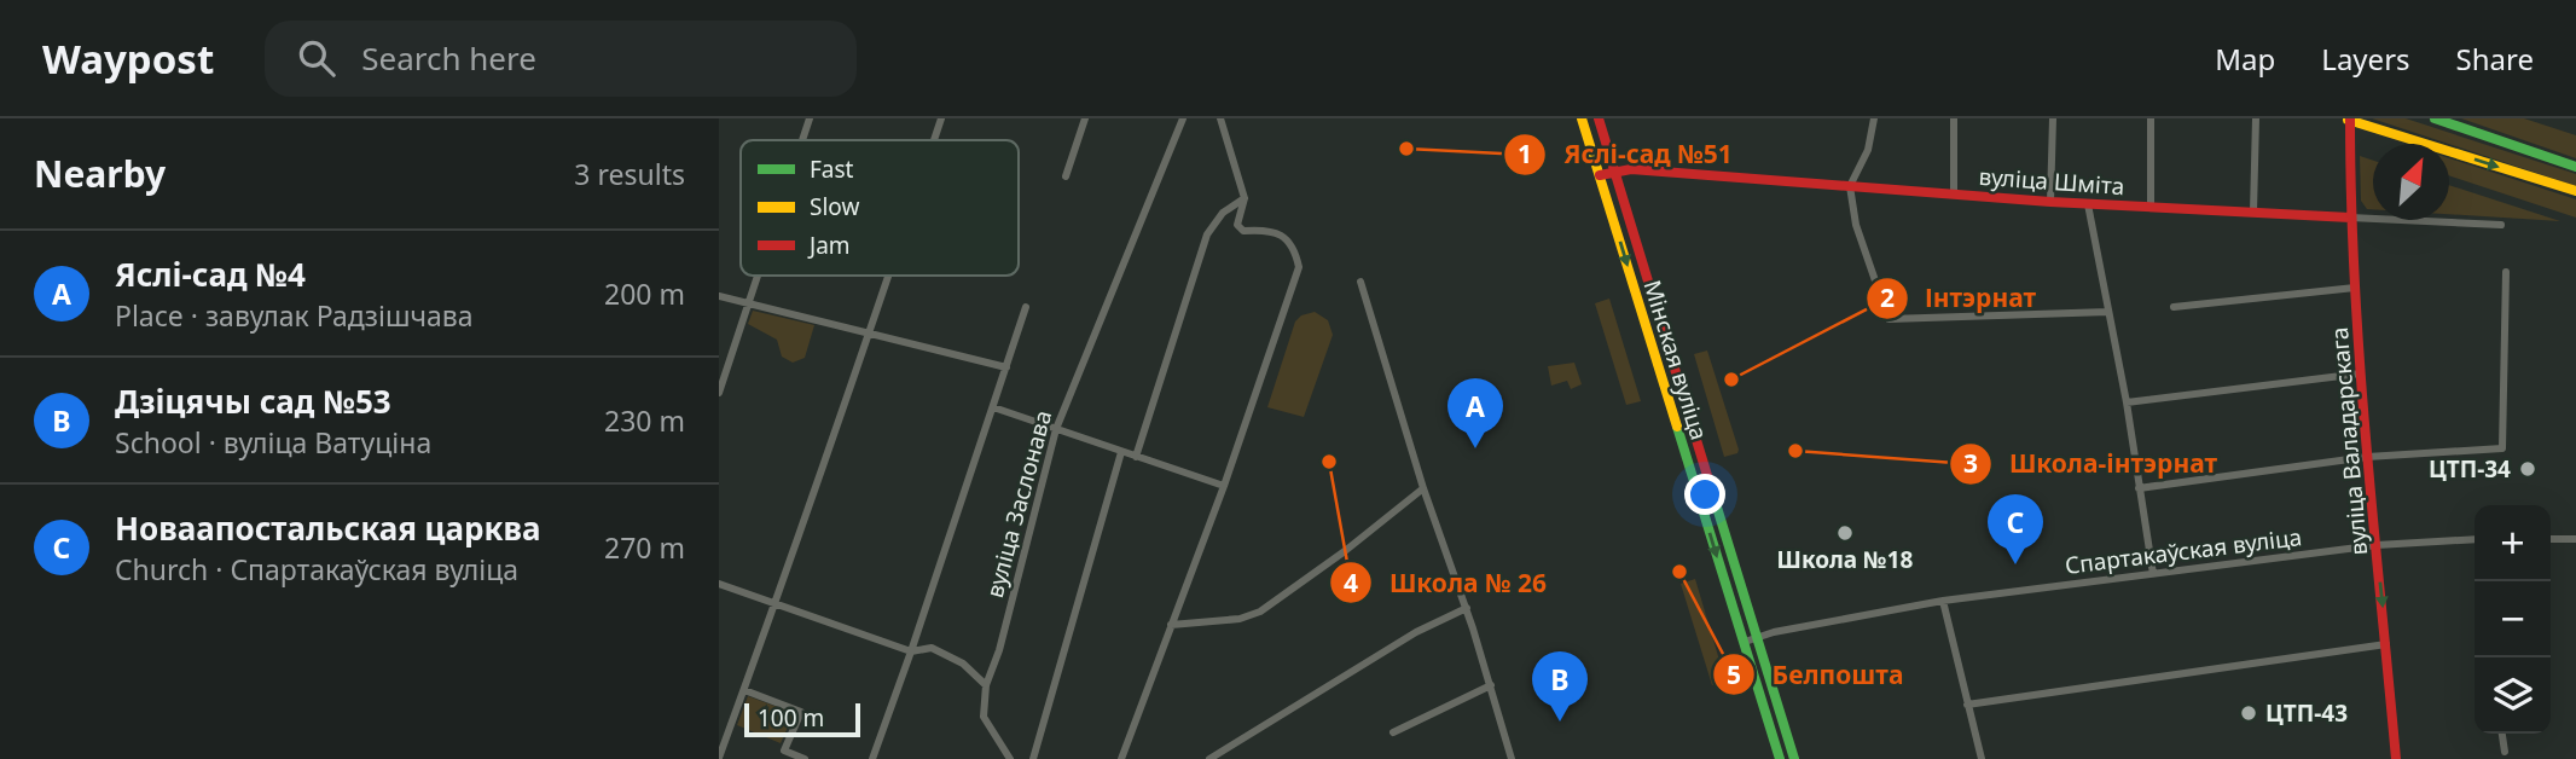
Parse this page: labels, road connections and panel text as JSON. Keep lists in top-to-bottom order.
{
  "streets": {
    "main road": ["вуліца Шміта", "Мінская вуліца", "вуліца Валадарскага"],
    "street": ["вуліца Заслонава", "Спартакаўская вуліца"]
  },
  "crossings": [
    ["вуліца Шміта", "Мінская вуліца"],
    ["вуліца Шміта", "вуліца Валадарскага"],
    ["Мінская вуліца", "Спартакаўская вуліца"],
    ["вуліца Валадарскага", "Спартакаўская вуліца"]
  ],
  "places": [
    "Яслі-сад №51",
    "Інтэрнат",
    "Школа-інтэрнат",
    "Школа № 26",
    "ЦТП-34",
    "Школа №18",
    "Белпошта",
    "ЦТП-43"
  ],
  "legend": ["Fast", "Slow", "Jam"],
  "scale_bar": "100 m",
  "north": "top right",
  "page": {
    "header": "Waypost",
    "search": "Search here",
    "nav": ["Map", "Layers", "Share"],
    "heading": ["Nearby", "3 results"],
    "list": [
      {
        "mark": "A",
        "name": "Яслі-сад №4",
        "note": "Place · завулак Радзішчава",
        "value": "200 m"
      },
      {
        "mark": "B",
        "name": "Дзіцячы сад №53",
        "note": "School · вуліца Ватуціна",
        "value": "230 m"
      },
      {
        "mark": "C",
        "name": "Новаапостальская царква",
        "note": "Church · Спартакаўская вуліца",
        "value": "270 m"
      }
    ],
    "pins": ["A", "C", "B"],
    "map_buttons": ["+", "−"],
    "scale": "100 m"
  }
}
